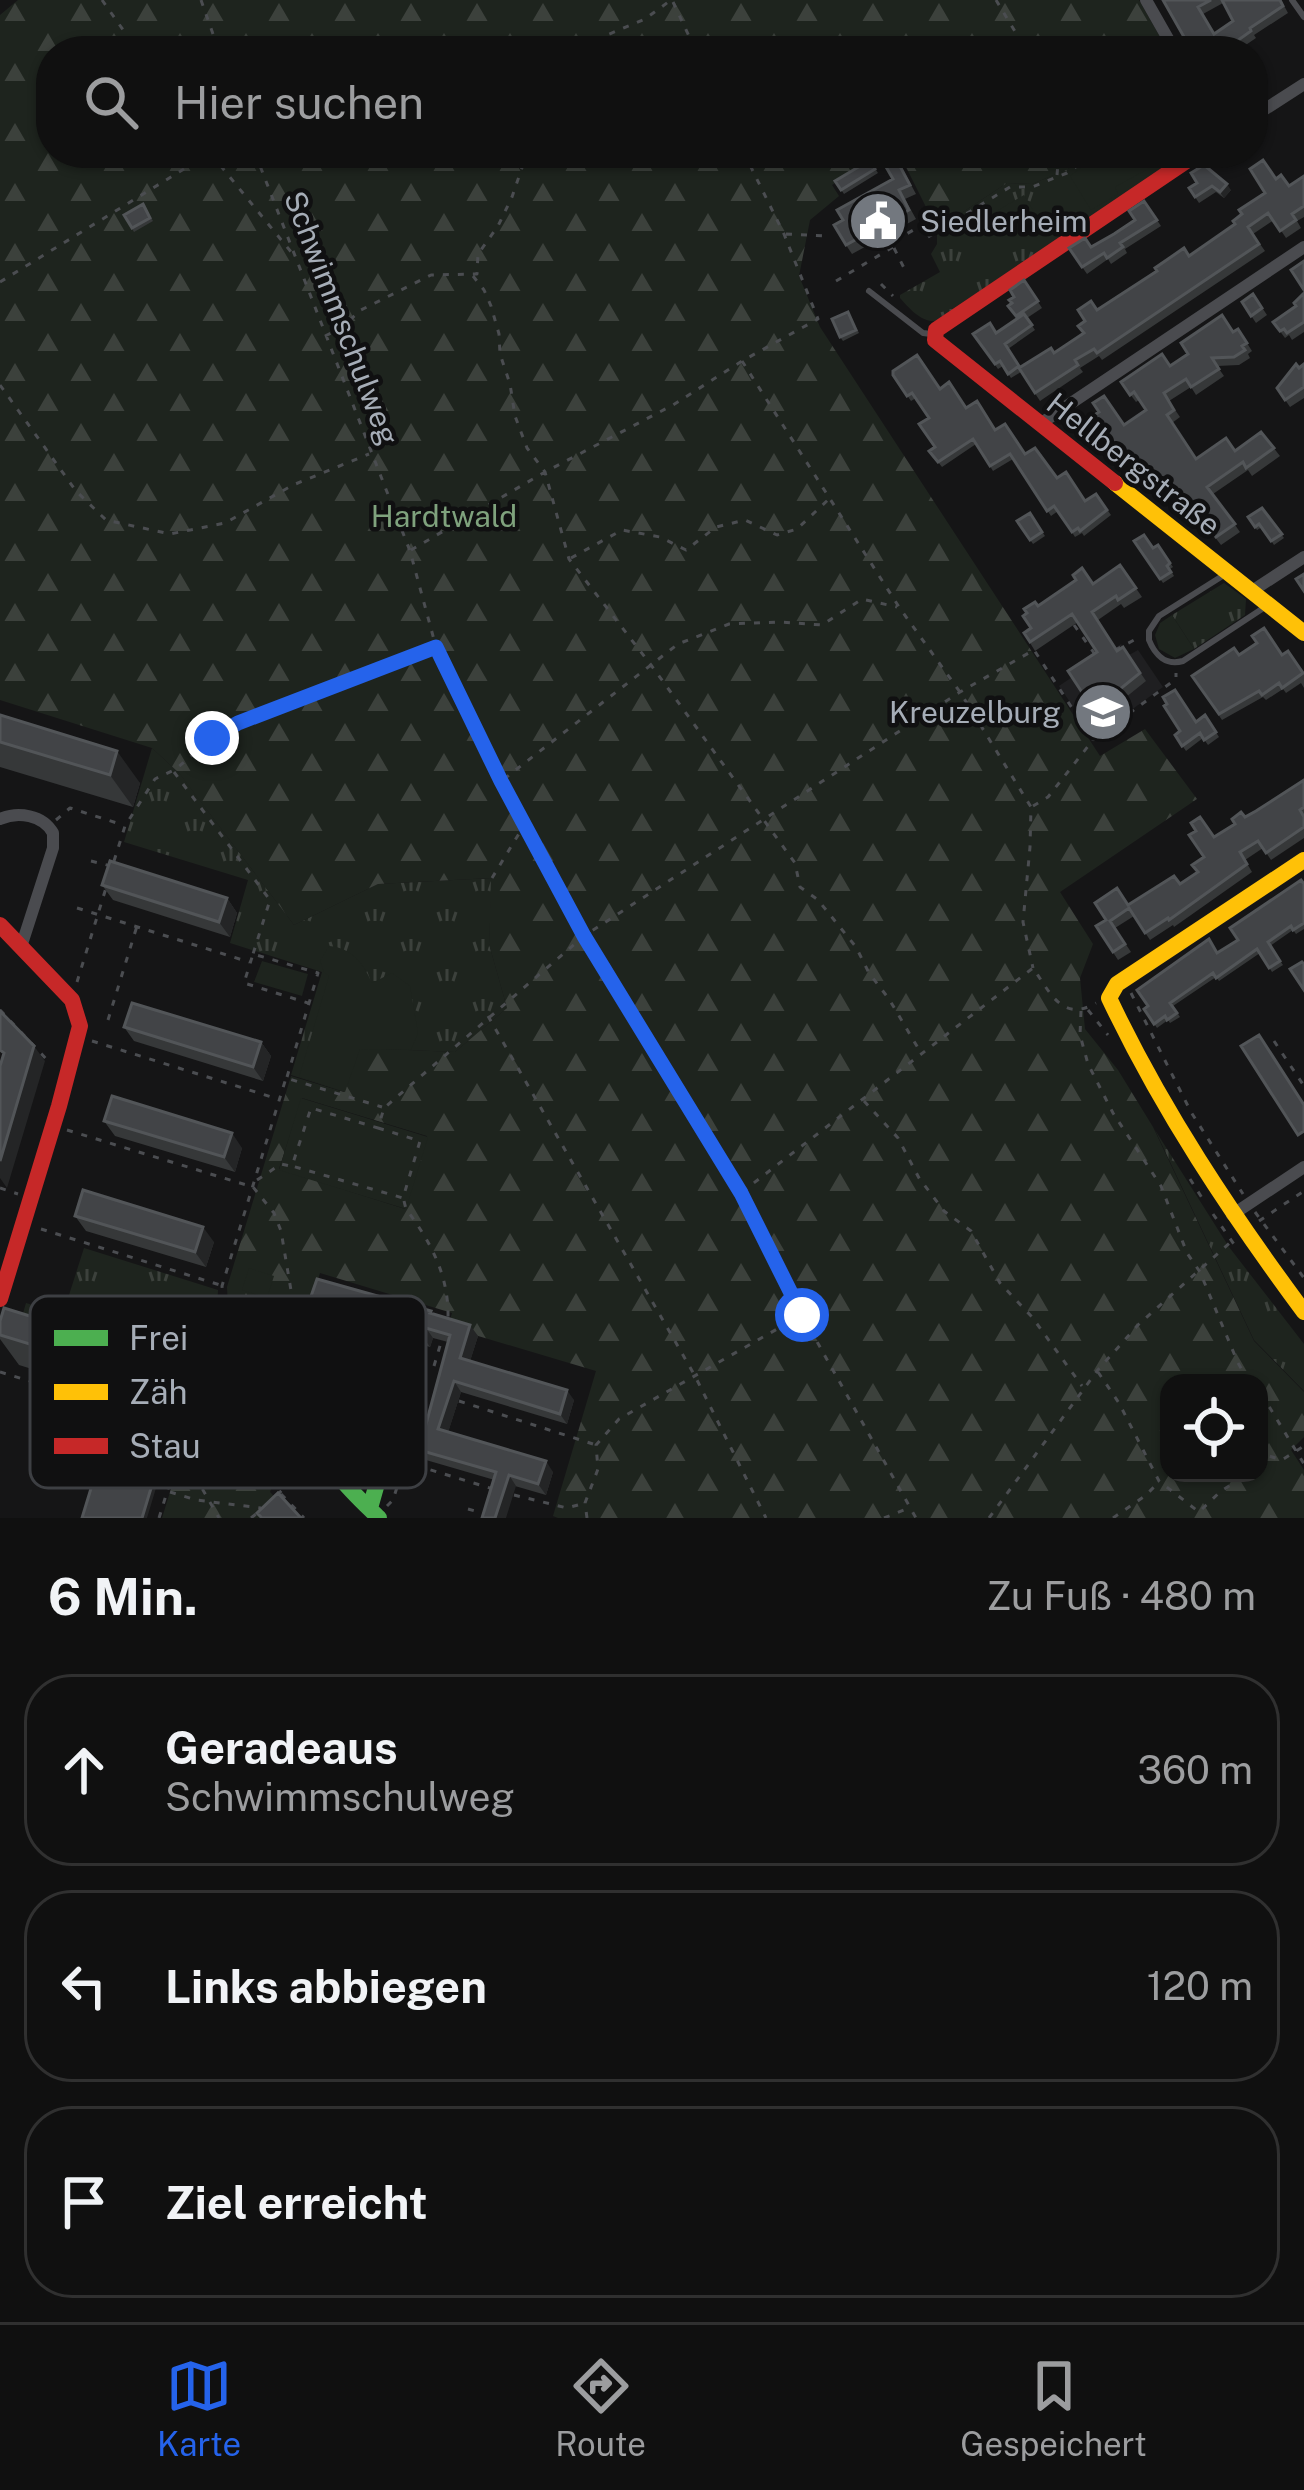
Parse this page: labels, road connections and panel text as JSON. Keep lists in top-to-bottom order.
{
  "streets": {
    "street": ["Hellbergstraße"],
    "path": ["Schwimmschulweg"]
  },
  "parks": ["Hardtwald"],
  "places": {
    "public building": ["Siedlerheim"],
    "school or university": ["Kreuzelburg"]
  },
  "legend": ["Frei", "Zäh", "Stau"],
  "page": {
    "search": "Hier suchen",
    "heading": ["6 Min.", "Zu Fuß · 480 m"],
    "list": [
      ["Geradeaus", "Schwimmschulweg", "360 m"],
      ["Links abbiegen", "120 m"],
      "Ziel erreicht"
    ],
    "nav": ["Karte", "Route", "Gespeichert"]
  }
}
